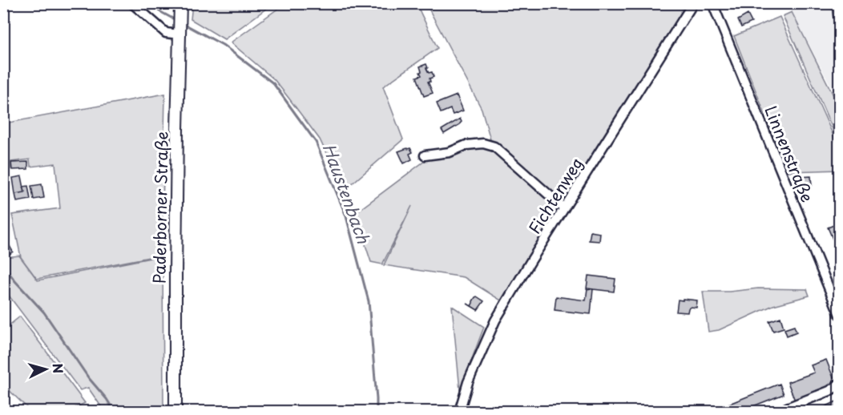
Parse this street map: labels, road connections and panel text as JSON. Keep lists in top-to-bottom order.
{
  "streets": {
    "main road": ["Paderborner Straße"],
    "street": ["Linnenstraße", "Fichtenweg"]
  },
  "water": ["Haustenbach"],
  "north": "right"
}
